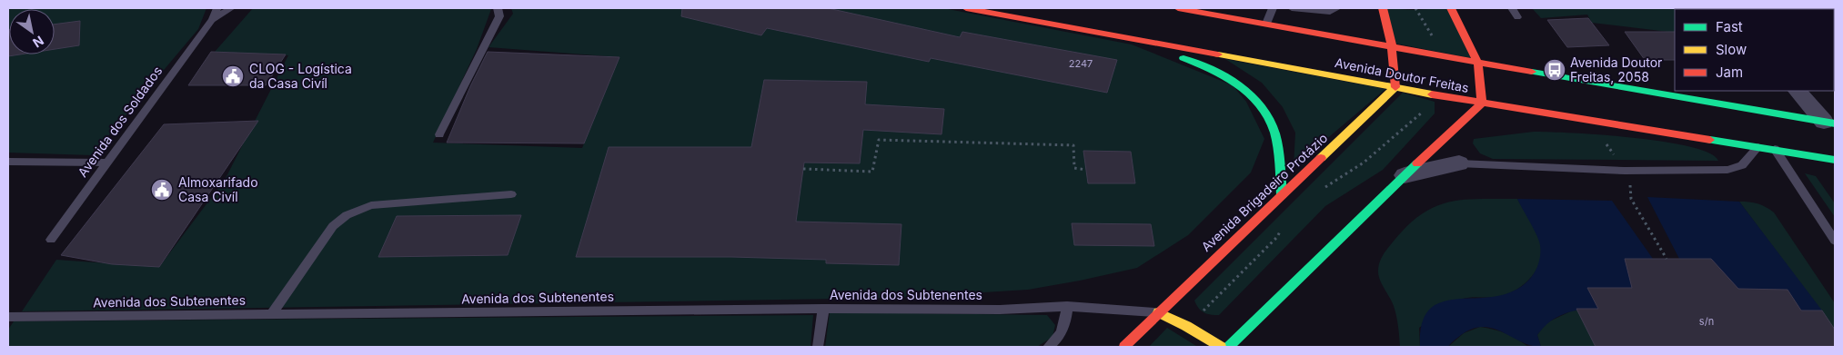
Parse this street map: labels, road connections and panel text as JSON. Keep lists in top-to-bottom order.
{
  "streets": {
    "main road": ["Avenida Doutor Freitas", "Avenida Brigadeiro Protázio"],
    "lane": ["Avenida dos Soldados", "Avenida dos Subtenentes"]
  },
  "crossings": [
    ["Avenida Doutor Freitas", "Avenida Brigadeiro Protázio"],
    ["Avenida Brigadeiro Protázio", "Avenida dos Subtenentes"]
  ],
  "places": {
    "bus stop": ["Avenida Doutor Freitas, 2058"],
    "public building": ["CLOG - Logística da Casa Civíl", "Almoxarifado Casa Civíl"]
  },
  "house_numbers": ["2247", "s/n"],
  "legend": ["Fast", "Slow", "Jam"],
  "north": "bottom right"
}
